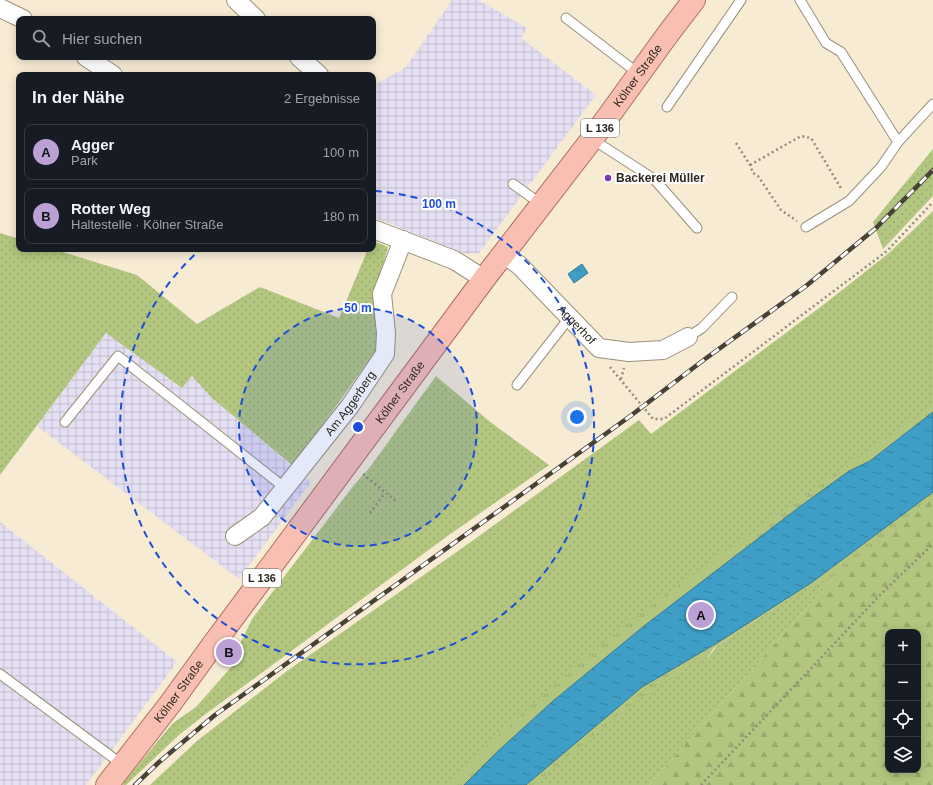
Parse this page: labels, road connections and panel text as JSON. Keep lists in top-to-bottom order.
{
  "streets": {
    "main road": ["Kölner Straße", "L 136"],
    "street": ["Aggerhof", "Am Aggerberg"]
  },
  "crossings": [
    ["Kölner Straße", "Aggerhof"]
  ],
  "places": ["Backerei Müller"],
  "page": {
    "search": "Hier suchen",
    "heading": ["In der Nähe", "2 Ergebnisse"],
    "list": [
      {
        "mark": "A",
        "name": "Agger",
        "note": "Park",
        "value": "100 m"
      },
      {
        "mark": "B",
        "name": "Rotter Weg",
        "note": "Haltestelle · Kölner Straße",
        "value": "180 m"
      }
    ],
    "pins": ["A", "B"],
    "map_buttons": ["+", "−"]
  },
  "rings": ["100 m", "50 m"]
}
